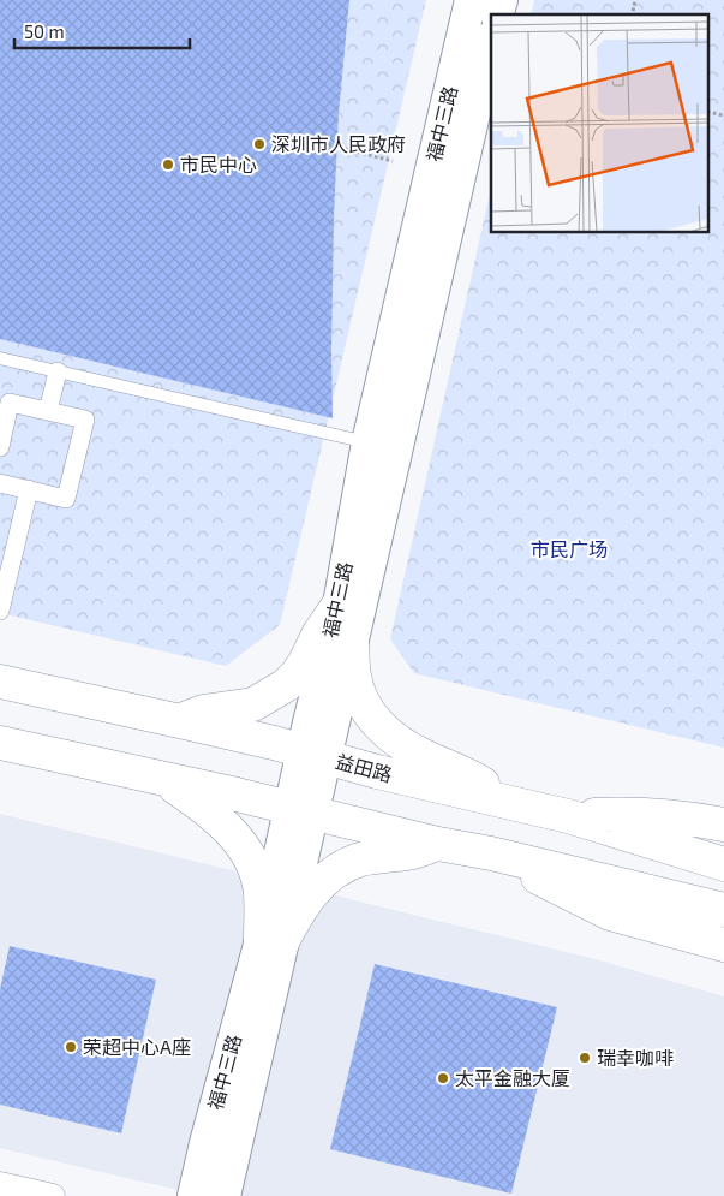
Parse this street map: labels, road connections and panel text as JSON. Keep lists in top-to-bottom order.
{
  "streets": {
    "main road": ["益田路"],
    "street": ["福中三路"]
  },
  "crossings": [
    ["福中三路", "益田路"]
  ],
  "parks": ["市民广场"],
  "places": [
    "深圳市人民政府",
    "市民中心",
    "荣超中心A座",
    "瑞幸咖啡",
    "太平金融大厦"
  ],
  "scale_bar": "50 m"
}
